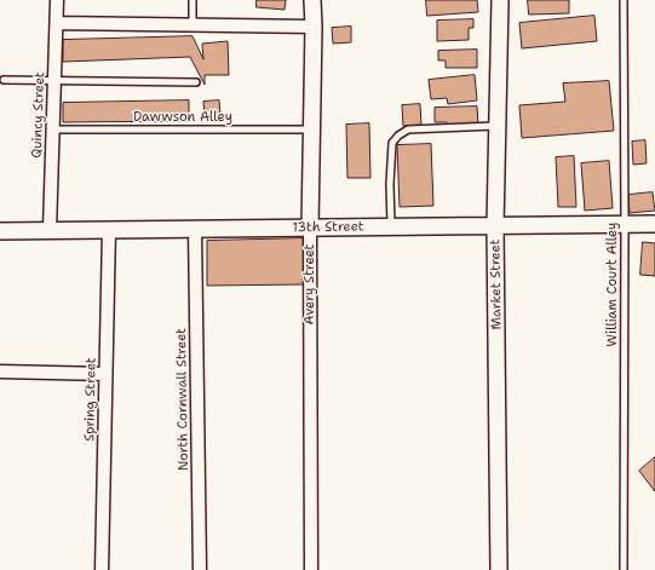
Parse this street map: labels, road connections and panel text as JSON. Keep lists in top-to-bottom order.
{
  "streets": {
    "street": [
      "Quincy Street",
      "13th Street",
      "Avery Street",
      "Market Street",
      "Spring Street",
      "North Cornwall Street"
    ],
    "lane": ["Dawwson Alley", "William Court Alley"]
  },
  "crossings": [
    ["Quincy Street", "Dawwson Alley"],
    ["Quincy Street", "13th Street"],
    ["Dawwson Alley", "Avery Street"],
    ["13th Street", "Avery Street"],
    ["13th Street", "Market Street"],
    ["13th Street", "William Court Alley"],
    ["13th Street", "Spring Street"],
    ["13th Street", "North Cornwall Street"]
  ]
}
